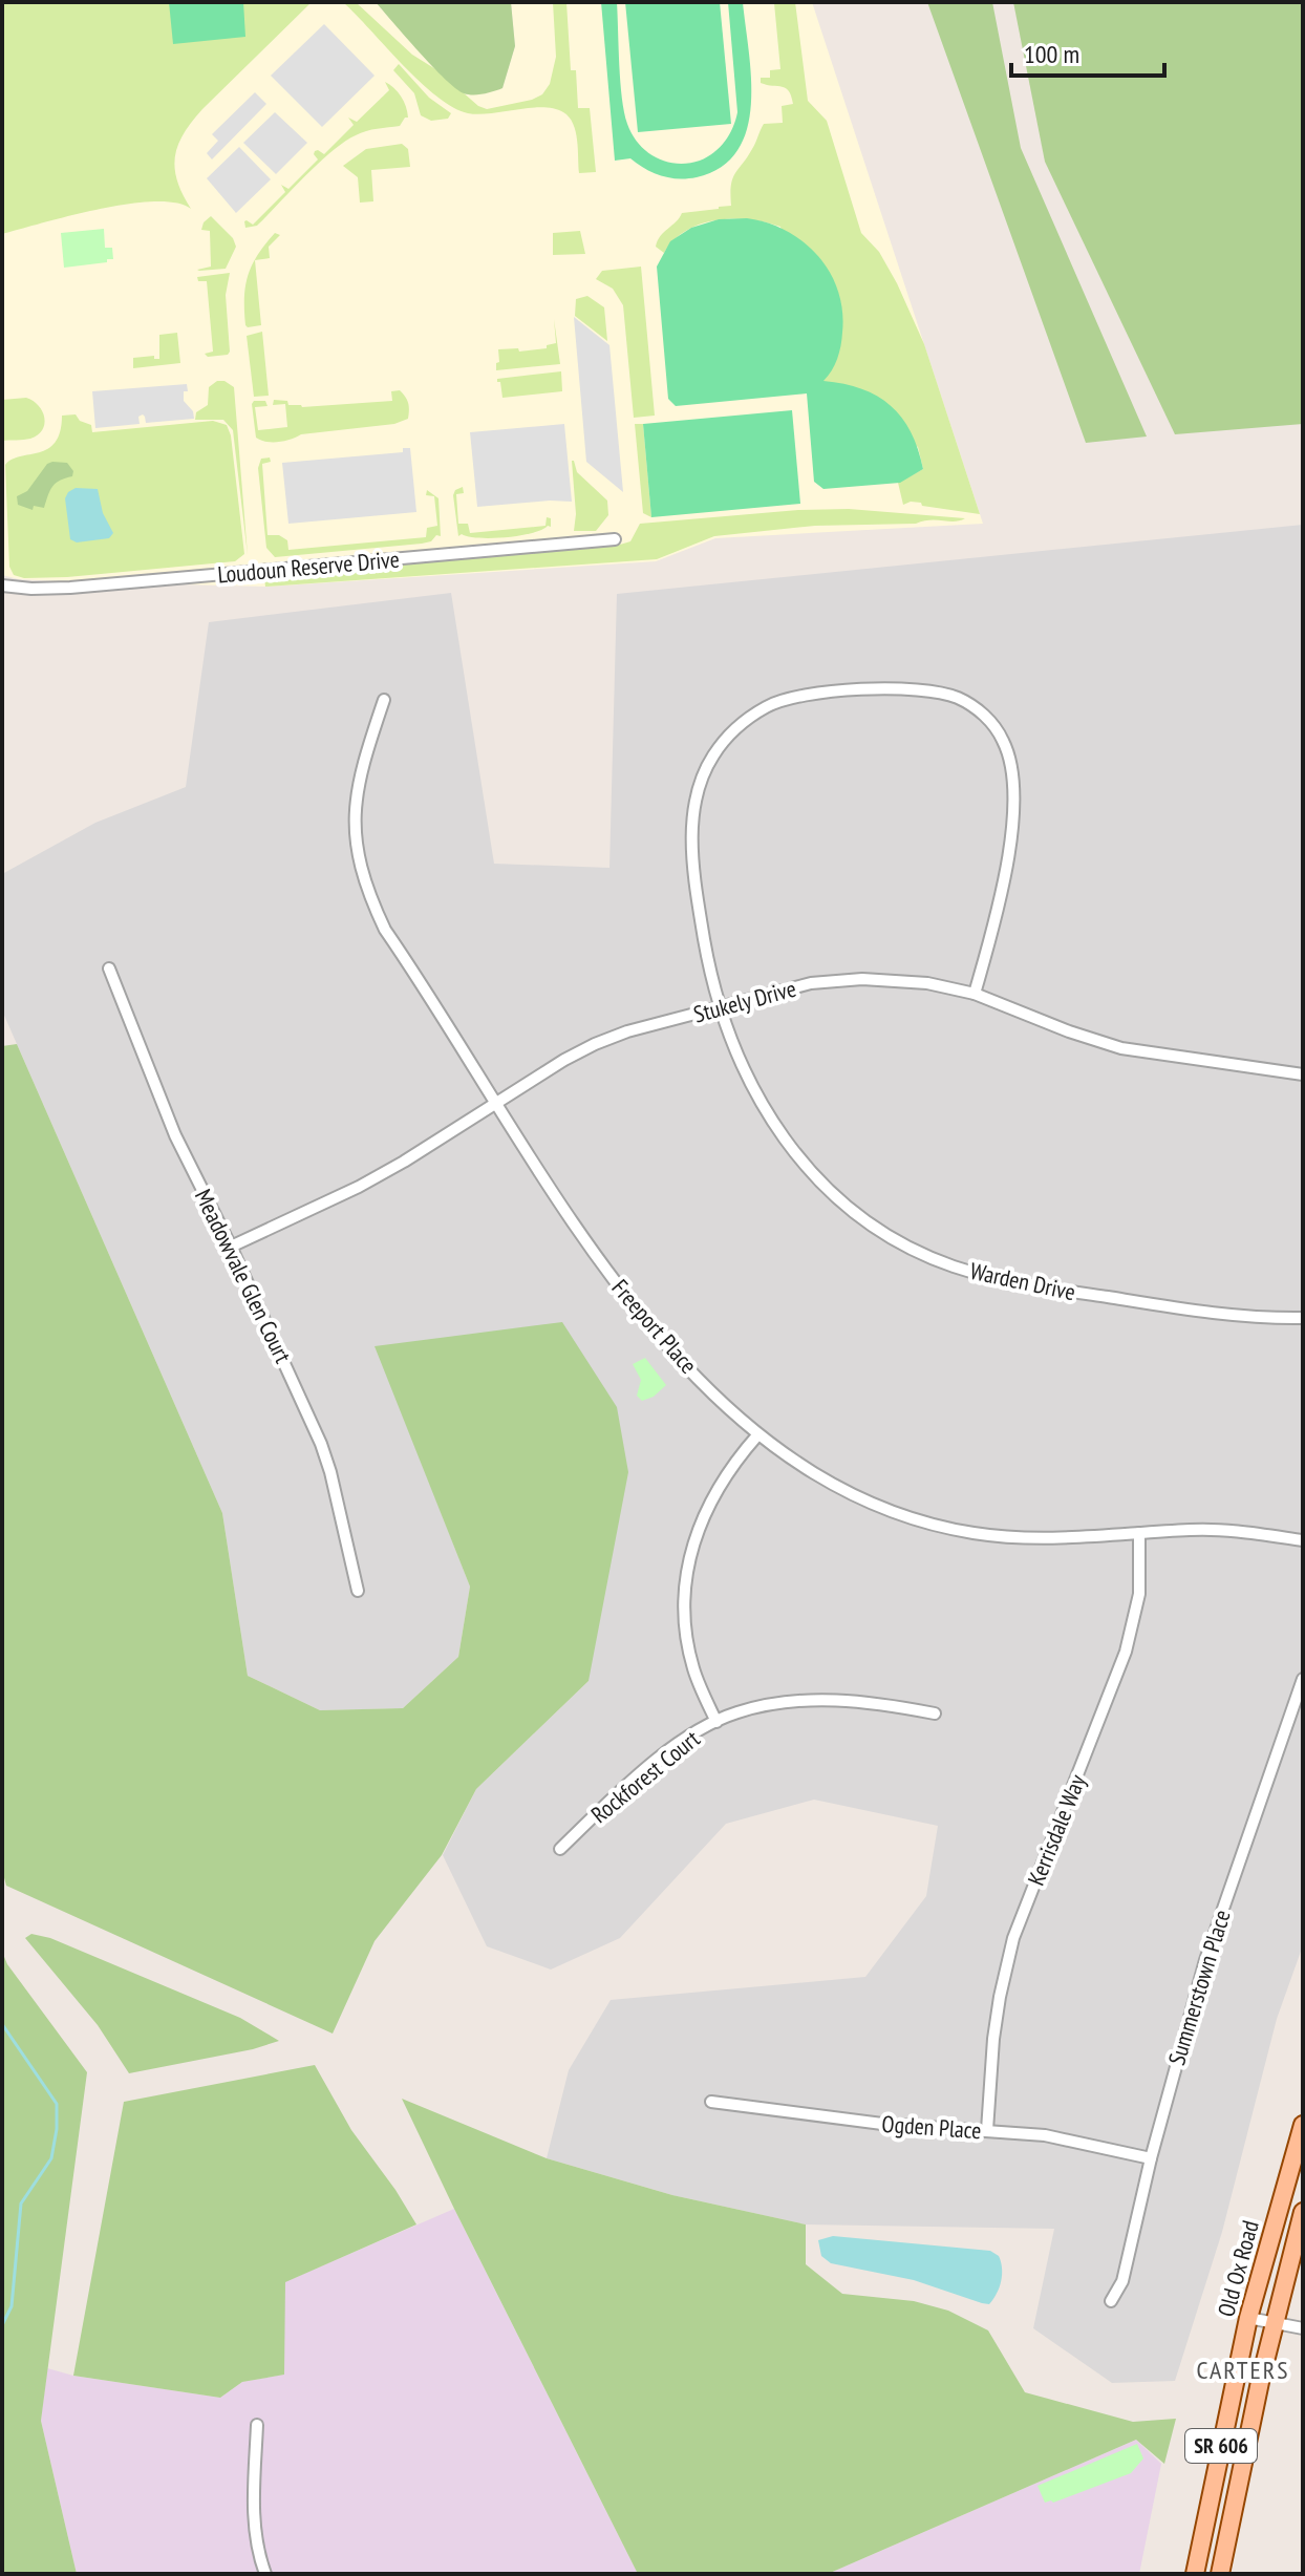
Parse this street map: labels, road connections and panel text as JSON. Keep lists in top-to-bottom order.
{
  "streets": {
    "main road": ["Old Ox Road", "SR 606"],
    "street": [
      "Loudoun Reserve Drive",
      "Stukely Drive",
      "Meadowvale Glen Court",
      "Warden Drive",
      "Freeport Place",
      "Rockforest Court",
      "Kerrisdale Way",
      "Summerstown Place",
      "Ogden Place"
    ]
  },
  "crossings": [
    ["Stukely Drive", "Meadowvale Glen Court"],
    ["Stukely Drive", "Warden Drive"],
    ["Stukely Drive", "Freeport Place"],
    ["Freeport Place", "Kerrisdale Way"],
    ["Kerrisdale Way", "Ogden Place"],
    ["Summerstown Place", "Ogden Place"]
  ],
  "districts": ["CARTERS"],
  "scale_bar": "100 m"
}
